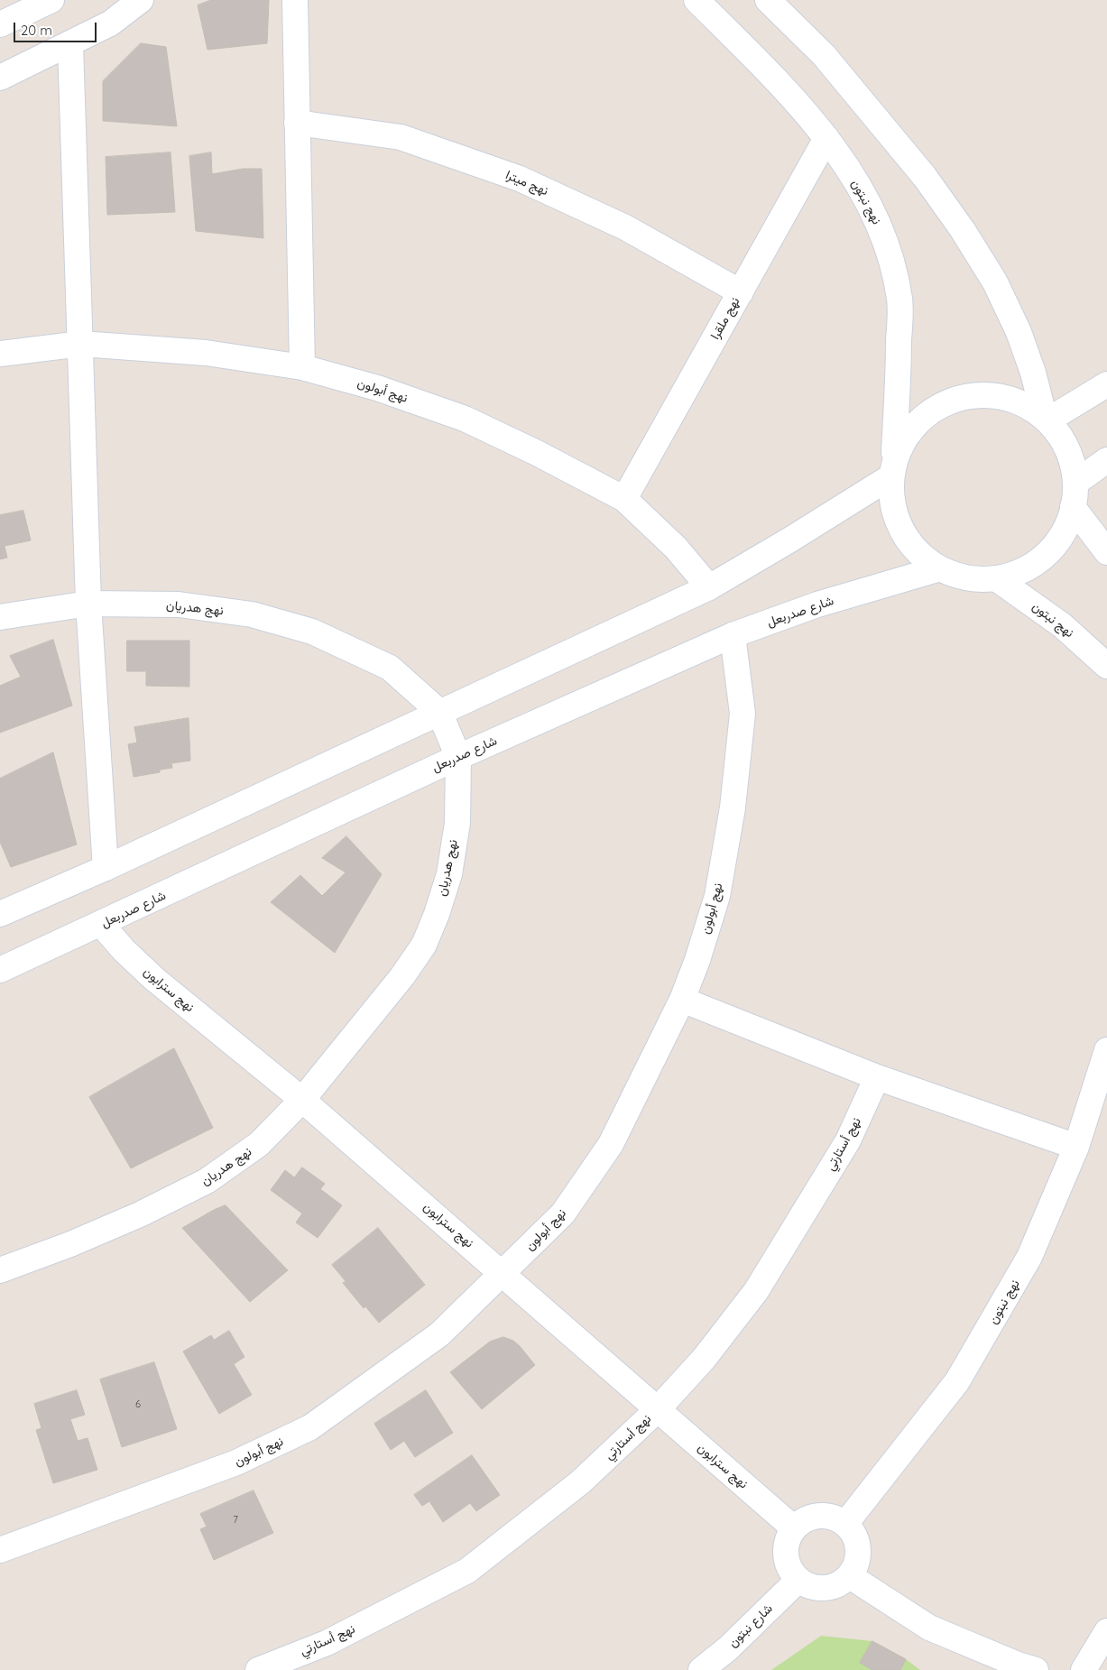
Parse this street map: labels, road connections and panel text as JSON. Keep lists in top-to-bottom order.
{
  "streets": {
    "street": [
      "نهج ميترا",
      "نهج نبتون",
      "نهج ملقرا",
      "نهج أبولون",
      "نهج هدريان",
      "شارع صدربعل",
      "نهج سترابون",
      "نهج أستارتي",
      "شارع نبتون"
    ]
  },
  "crossings": [
    ["نهج ميترا", "نهج ملقرا"],
    ["نهج نبتون", "نهج ملقرا"],
    ["نهج نبتون", "شارع صدربعل"],
    ["نهج نبتون", "نهج سترابون"],
    ["نهج نبتون", "شارع نبتون"],
    ["نهج ملقرا", "نهج أبولون"],
    ["نهج أبولون", "شارع صدربعل"],
    ["نهج أبولون", "نهج سترابون"],
    ["نهج هدريان", "شارع صدربعل"],
    ["نهج هدريان", "نهج سترابون"],
    ["شارع صدربعل", "نهج سترابون"],
    ["نهج سترابون", "نهج أستارتي"],
    ["نهج سترابون", "شارع نبتون"]
  ],
  "house_numbers": ["6", "7"],
  "scale_bar": "20 m"
}
